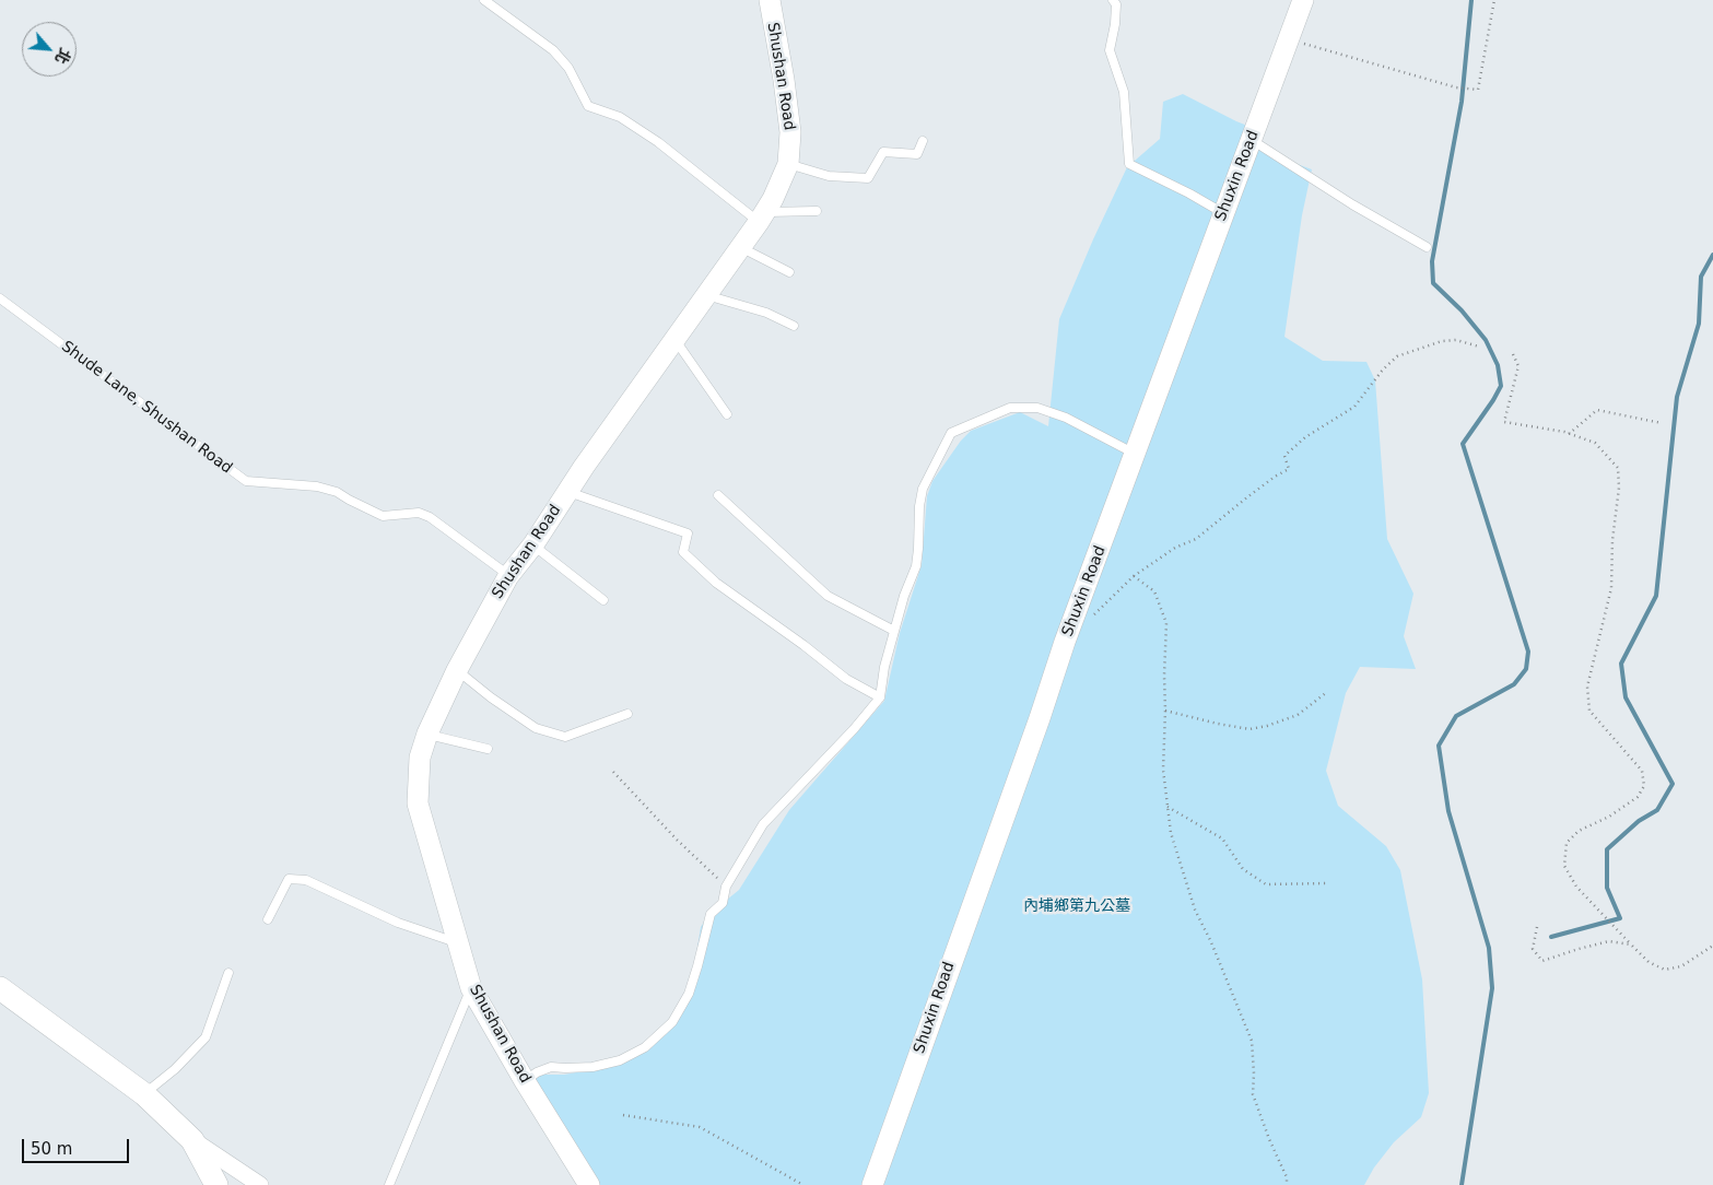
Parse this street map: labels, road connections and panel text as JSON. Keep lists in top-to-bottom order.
{
  "streets": {
    "street": ["Shushan Road", "Shuxin Road"],
    "lane": ["Shude Lane, Shushan Road"]
  },
  "crossings": [
    ["Shushan Road", "Shude Lane, Shushan Road"]
  ],
  "parks": ["內埔鄉第九公墓"],
  "scale_bar": "50 m",
  "north": "bottom right"
}
